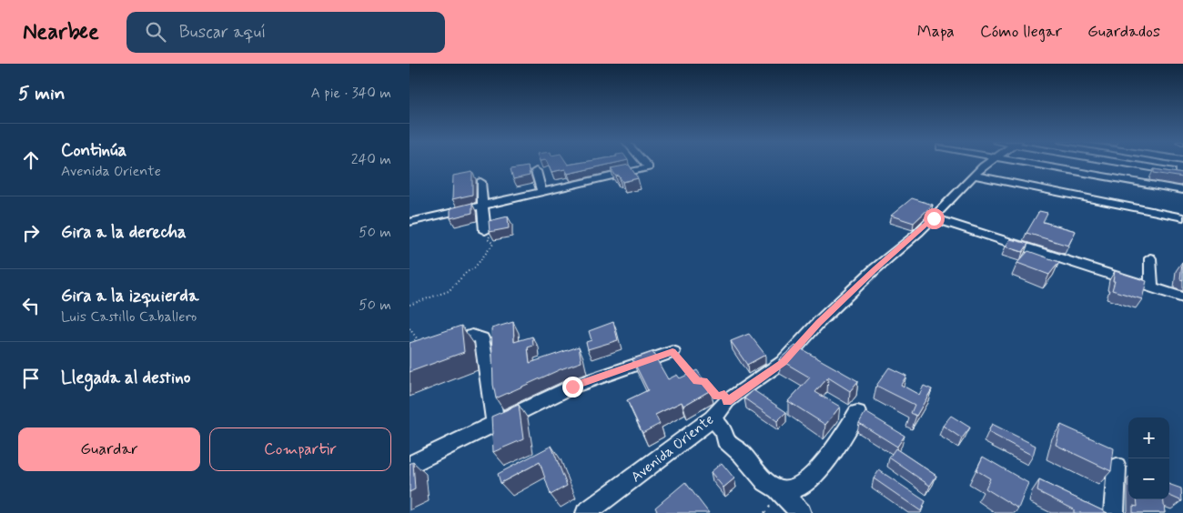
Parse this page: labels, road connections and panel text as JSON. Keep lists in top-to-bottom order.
{
  "streets": {
    "street": ["Avenida Oriente"]
  },
  "page": {
    "header": "Nearbee",
    "search": "Buscar aquí",
    "nav": ["Mapa", "Cómo llegar", "Guardados"],
    "heading": ["5 min", "A pie · 340 m"],
    "list": [
      ["Continúa", "Avenida Oriente", "240 m"],
      ["Gira a la derecha", "50 m"],
      ["Gira a la izquierda", "Luis Castillo Caballero", "50 m"],
      "Llegada al destino"
    ],
    "buttons": ["Guardar", "Compartir"],
    "map_buttons": ["+", "−"]
  }
}
